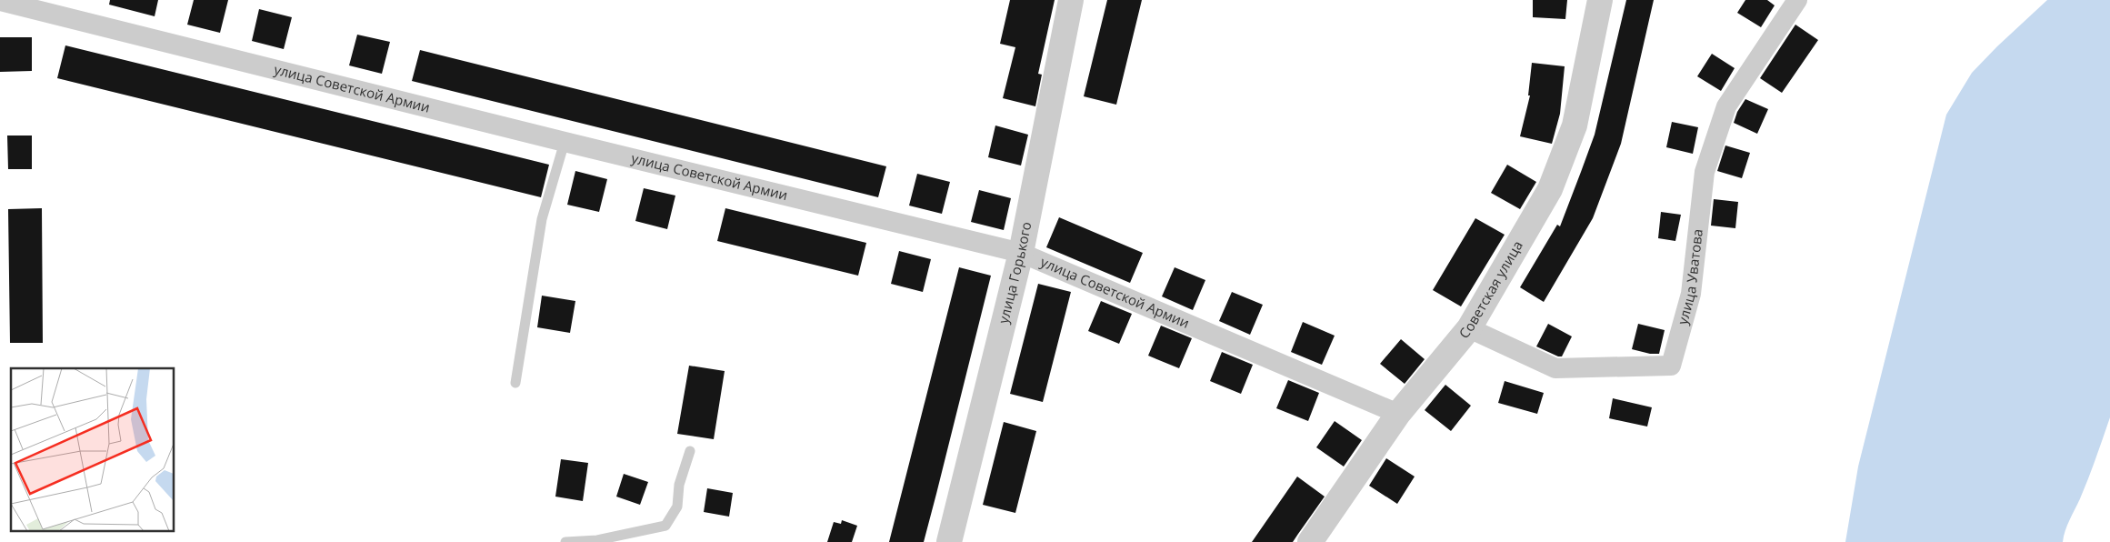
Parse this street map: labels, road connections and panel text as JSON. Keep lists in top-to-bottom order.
{
  "streets": {
    "street": [
      "улица Советской Армии",
      "улица Горького",
      "улица Уватова",
      "Советская улица"
    ]
  },
  "crossings": [
    ["улица Советской Армии", "улица Горького"],
    ["улица Советской Армии", "Советская улица"],
    ["улица Уватова", "Советская улица"]
  ]
}
